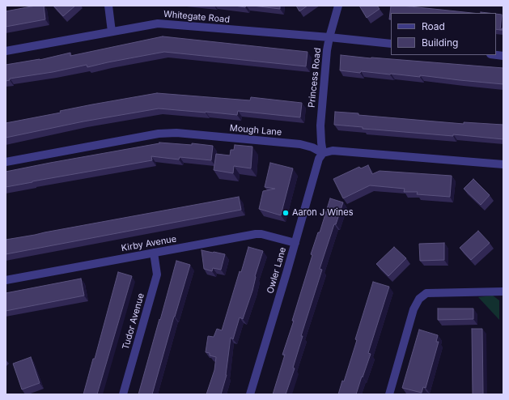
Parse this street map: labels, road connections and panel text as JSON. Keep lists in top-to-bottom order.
{
  "streets": {
    "street": [
      "Whitegate Road",
      "Princess Road",
      "Mough Lane",
      "Kirby Avenue",
      "Owler Lane",
      "Tudor Avenue"
    ]
  },
  "crossings": [
    ["Whitegate Road", "Princess Road"],
    ["Princess Road", "Mough Lane"],
    ["Princess Road", "Owler Lane"],
    ["Mough Lane", "Owler Lane"],
    ["Kirby Avenue", "Owler Lane"],
    ["Kirby Avenue", "Tudor Avenue"]
  ],
  "places": ["Aaron J Wines"],
  "legend": ["Road", "Building"]
}
